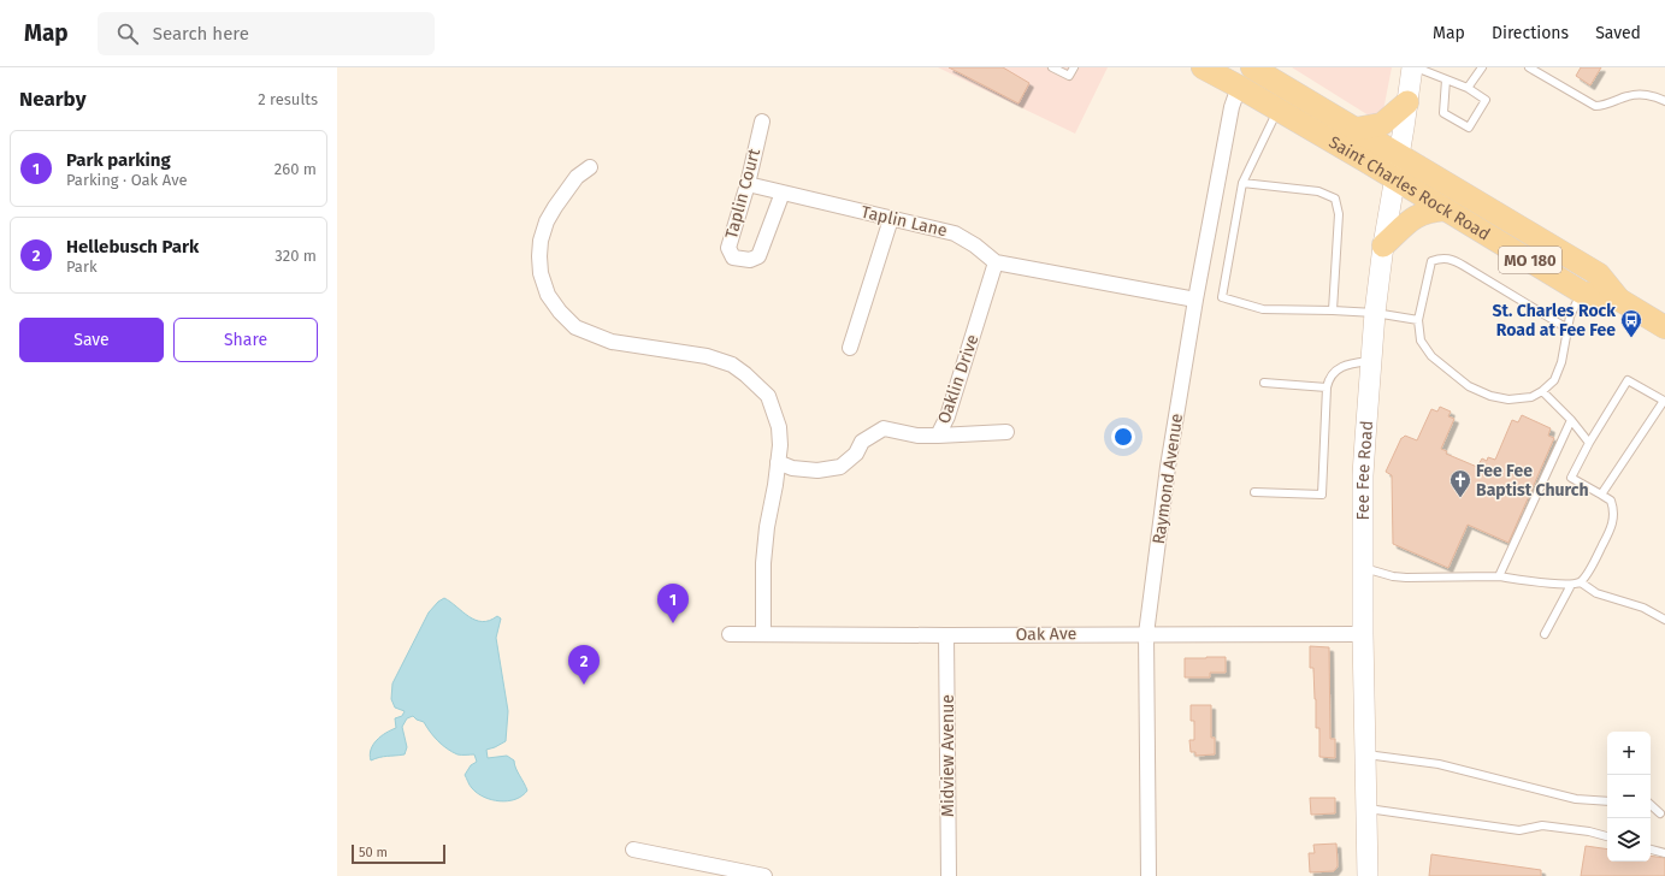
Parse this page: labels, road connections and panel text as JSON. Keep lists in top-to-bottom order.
{
  "streets": {
    "main road": ["Saint Charles Rock Road", "MO 180"],
    "street": [
      "Taplin Court",
      "Taplin Lane",
      "Oaklin Drive",
      "Fee Fee Road",
      "Raymond Avenue",
      "Oak Ave",
      "Midview Avenue"
    ]
  },
  "crossings": [
    ["Saint Charles Rock Road", "Fee Fee Road"],
    ["Saint Charles Rock Road", "Raymond Avenue"],
    ["Taplin Court", "Taplin Lane"],
    ["Taplin Lane", "Oaklin Drive"],
    ["Taplin Lane", "Raymond Avenue"],
    ["Fee Fee Road", "Oak Ave"],
    ["Raymond Avenue", "Oak Ave"],
    ["Oak Ave", "Midview Avenue"]
  ],
  "places": {
    "bus stop": ["St. Charles Rock Road at Fee Fee"],
    "church": ["Fee Fee Baptist Church"]
  },
  "scale_bar": "50 m",
  "page": {
    "header": "Map",
    "search": "Search here",
    "nav": ["Map", "Directions", "Saved"],
    "heading": ["Nearby", "2 results"],
    "list": [
      {
        "mark": "1",
        "name": "Park parking",
        "note": "Parking · Oak Ave",
        "value": "260 m"
      },
      {
        "mark": "2",
        "name": "Hellebusch Park",
        "note": "Park",
        "value": "320 m"
      }
    ],
    "buttons": ["Save", "Share"],
    "pins": ["1", "2"],
    "map_buttons": ["+", "−"],
    "scale": "50 m"
  }
}
